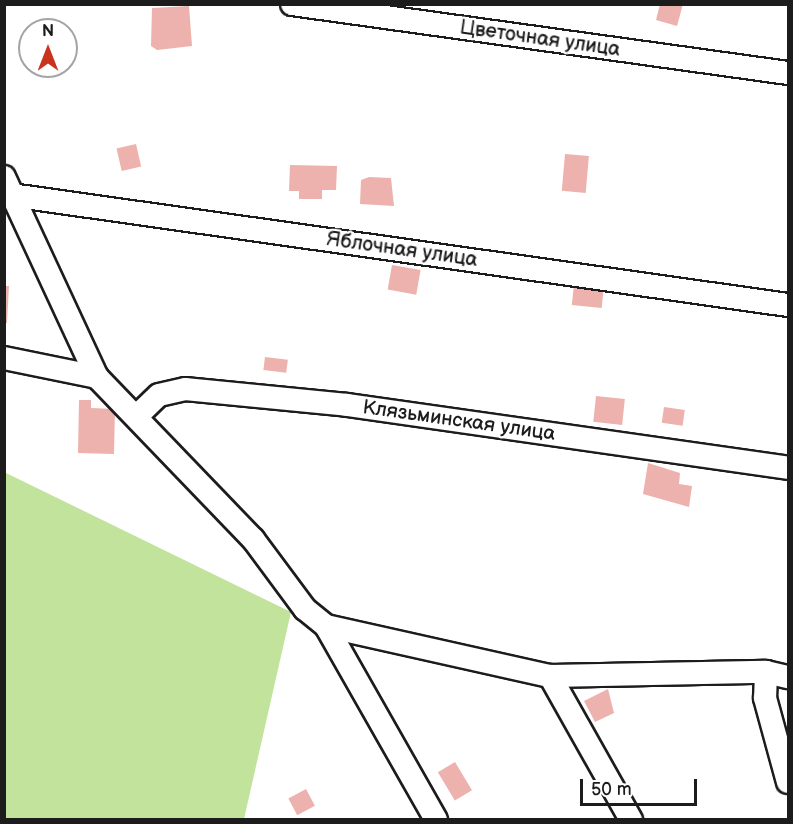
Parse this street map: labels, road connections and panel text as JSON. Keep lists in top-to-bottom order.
{
  "streets": {
    "street": ["Цветочная улица", "Яблочная улица", "Клязьминская улица"]
  },
  "scale_bar": "50 m",
  "north": "top"
}
